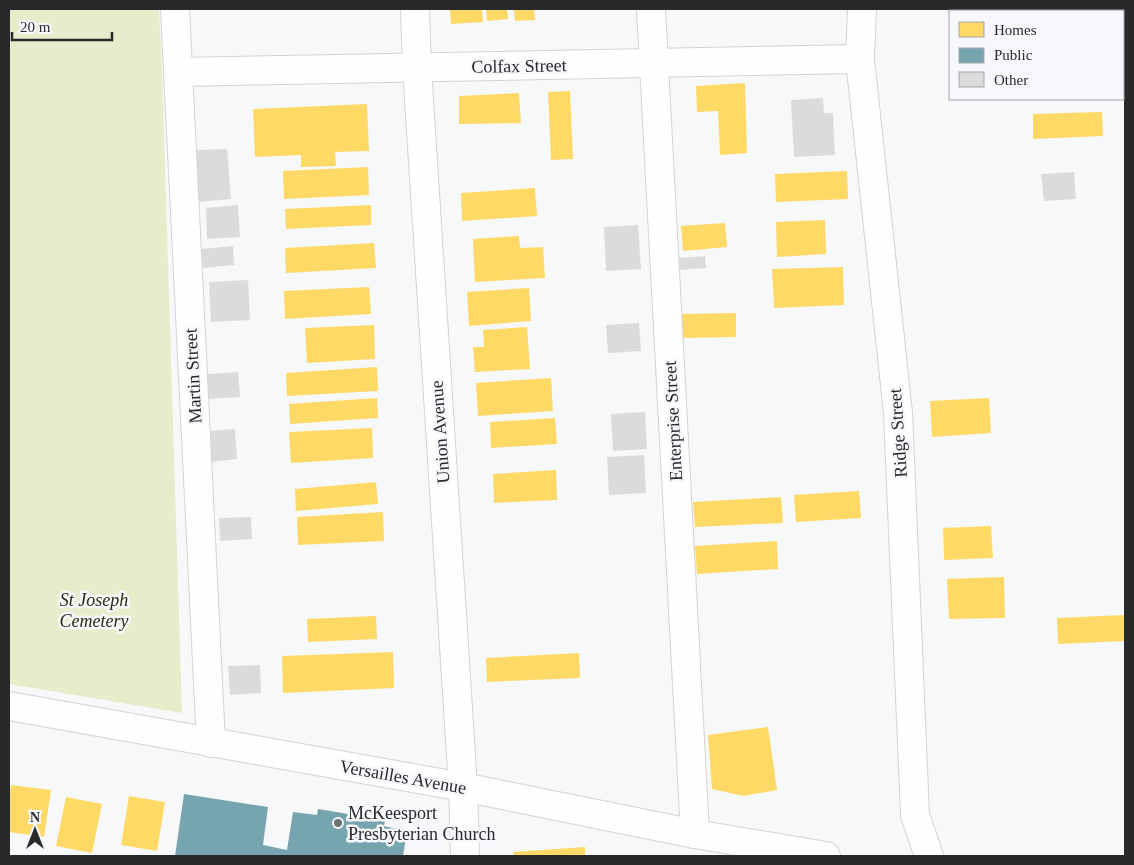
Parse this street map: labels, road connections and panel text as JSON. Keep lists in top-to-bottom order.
{
  "streets": {
    "street": [
      "Colfax Street",
      "Martin Street",
      "Enterprise Street",
      "Union Avenue",
      "Ridge Street",
      "Versailles Avenue"
    ]
  },
  "crossings": [
    ["Colfax Street", "Martin Street"],
    ["Colfax Street", "Enterprise Street"],
    ["Colfax Street", "Union Avenue"],
    ["Colfax Street", "Ridge Street"],
    ["Martin Street", "Versailles Avenue"],
    ["Enterprise Street", "Versailles Avenue"],
    ["Union Avenue", "Versailles Avenue"]
  ],
  "parks": ["St Joseph Cemetery"],
  "places": ["McKeesport Presbyterian Church"],
  "legend": ["Homes", "Public", "Other"],
  "scale_bar": "20 m",
  "north": "top"
}
